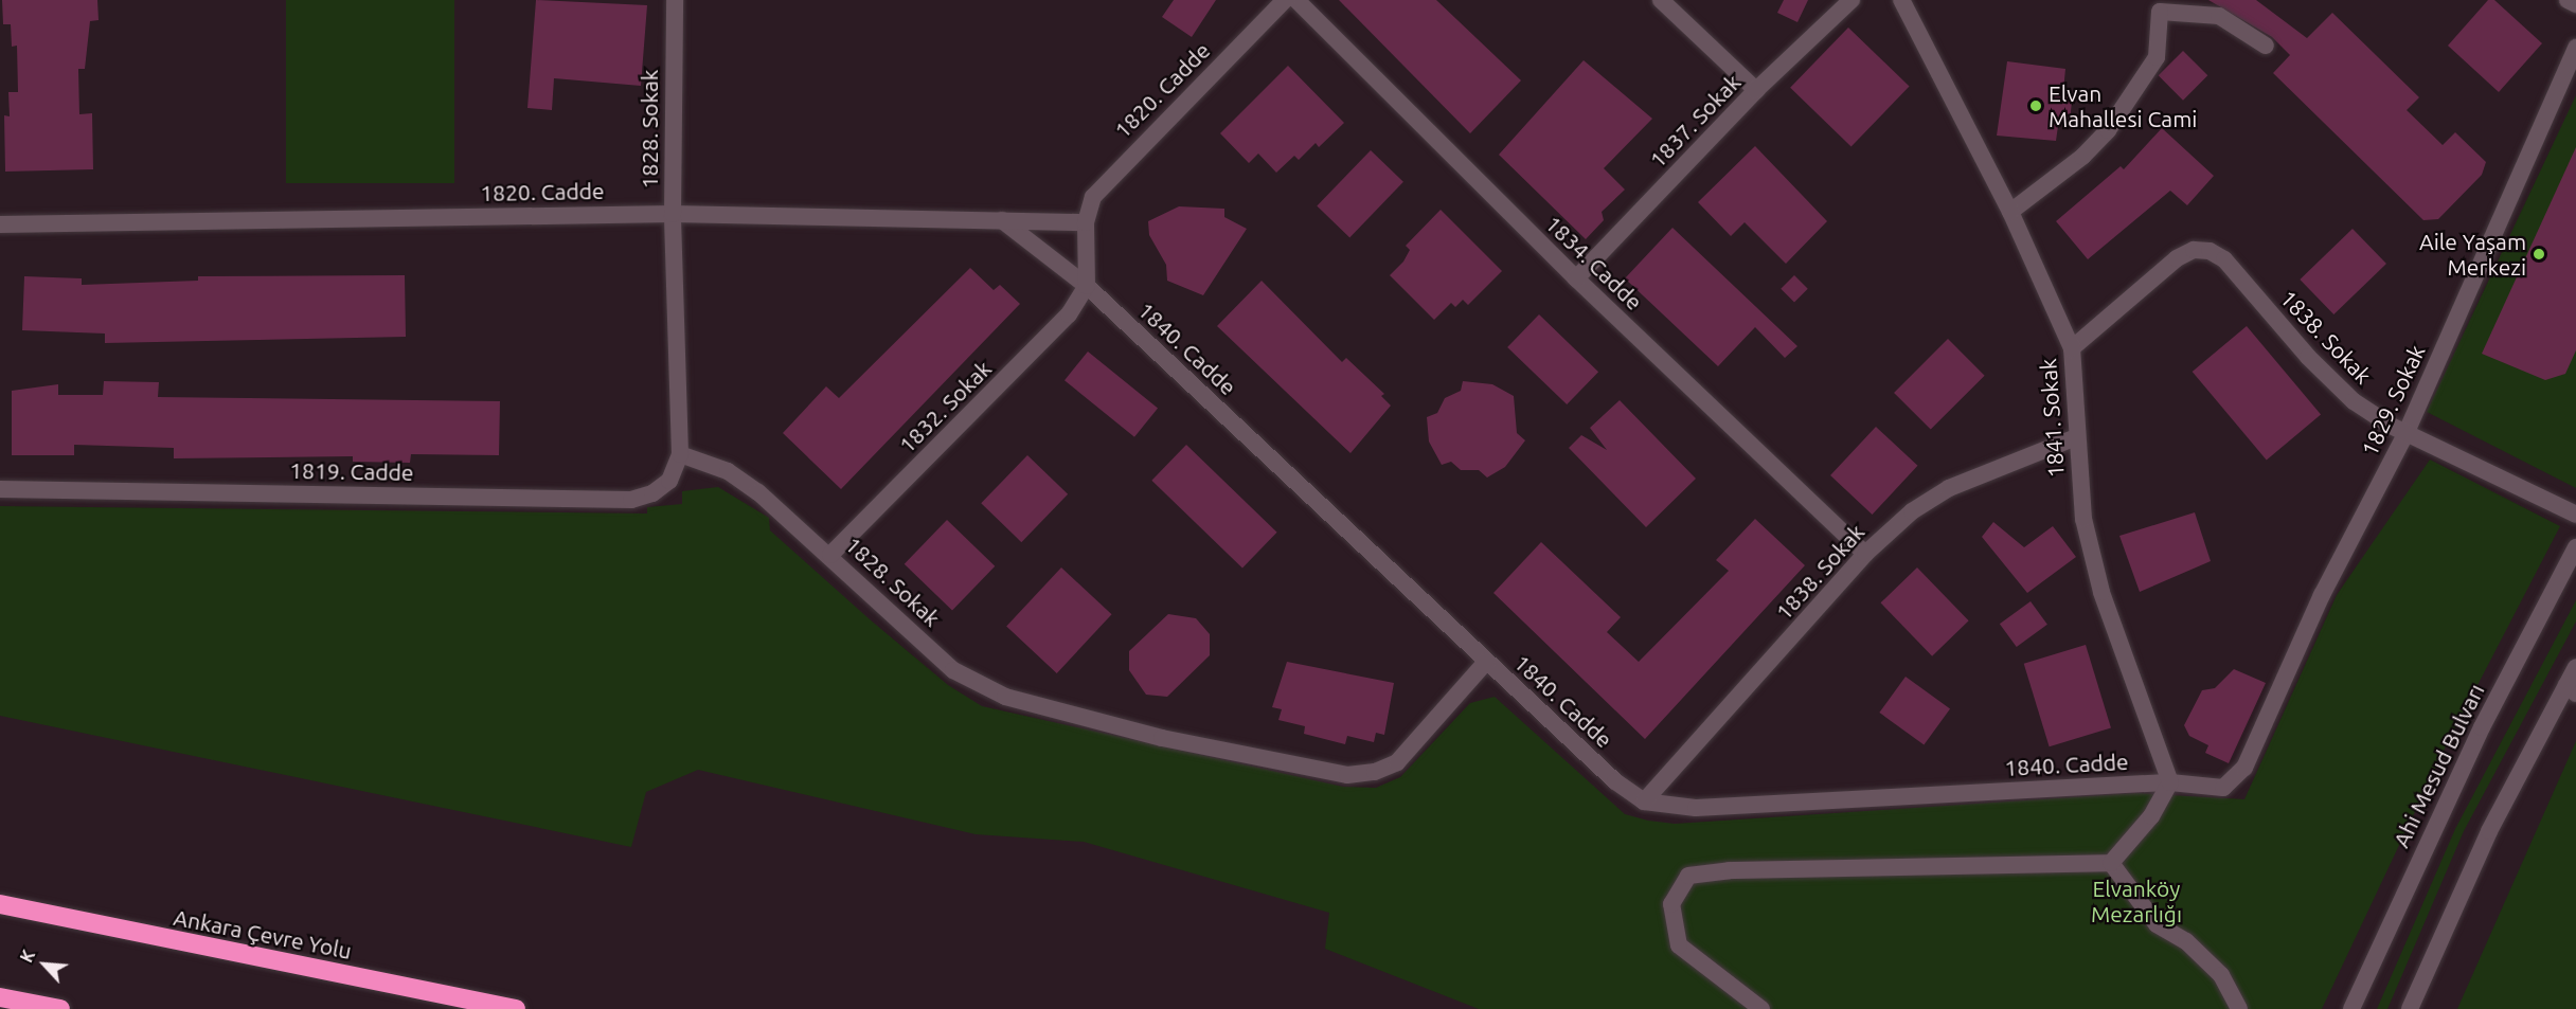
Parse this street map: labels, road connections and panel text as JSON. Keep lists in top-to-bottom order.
{
  "streets": {
    "highway": ["Ankara Çevre Yolu"],
    "street": [
      "1820. Cadde",
      "1837. Sokak",
      "1828. Sokak",
      "1834. Cadde",
      "1838. Sokak",
      "1840. Cadde",
      "1829. Sokak",
      "1832. Sokak",
      "1841. Sokak",
      "1819. Cadde",
      "Ahi Mesud Bulvarı"
    ]
  },
  "crossings": [
    ["1820. Cadde", "1828. Sokak"],
    ["1820. Cadde", "1840. Cadde"],
    ["1820. Cadde", "1832. Sokak"],
    ["1837. Sokak", "1834. Cadde"],
    ["1828. Sokak", "1840. Cadde"],
    ["1828. Sokak", "1832. Sokak"],
    ["1828. Sokak", "1819. Cadde"],
    ["1834. Cadde", "1838. Sokak"],
    ["1838. Sokak", "1840. Cadde"],
    ["1838. Sokak", "1829. Sokak"],
    ["1838. Sokak", "1841. Sokak"],
    ["1840. Cadde", "1829. Sokak"],
    ["1840. Cadde", "1832. Sokak"],
    ["1840. Cadde", "1841. Sokak"]
  ],
  "parks": ["Elvanköy Mezarlığı"],
  "places": ["Elvan Mahallesi Cami", "Aile Yaşam Merkezi"],
  "north": "top left"
}
